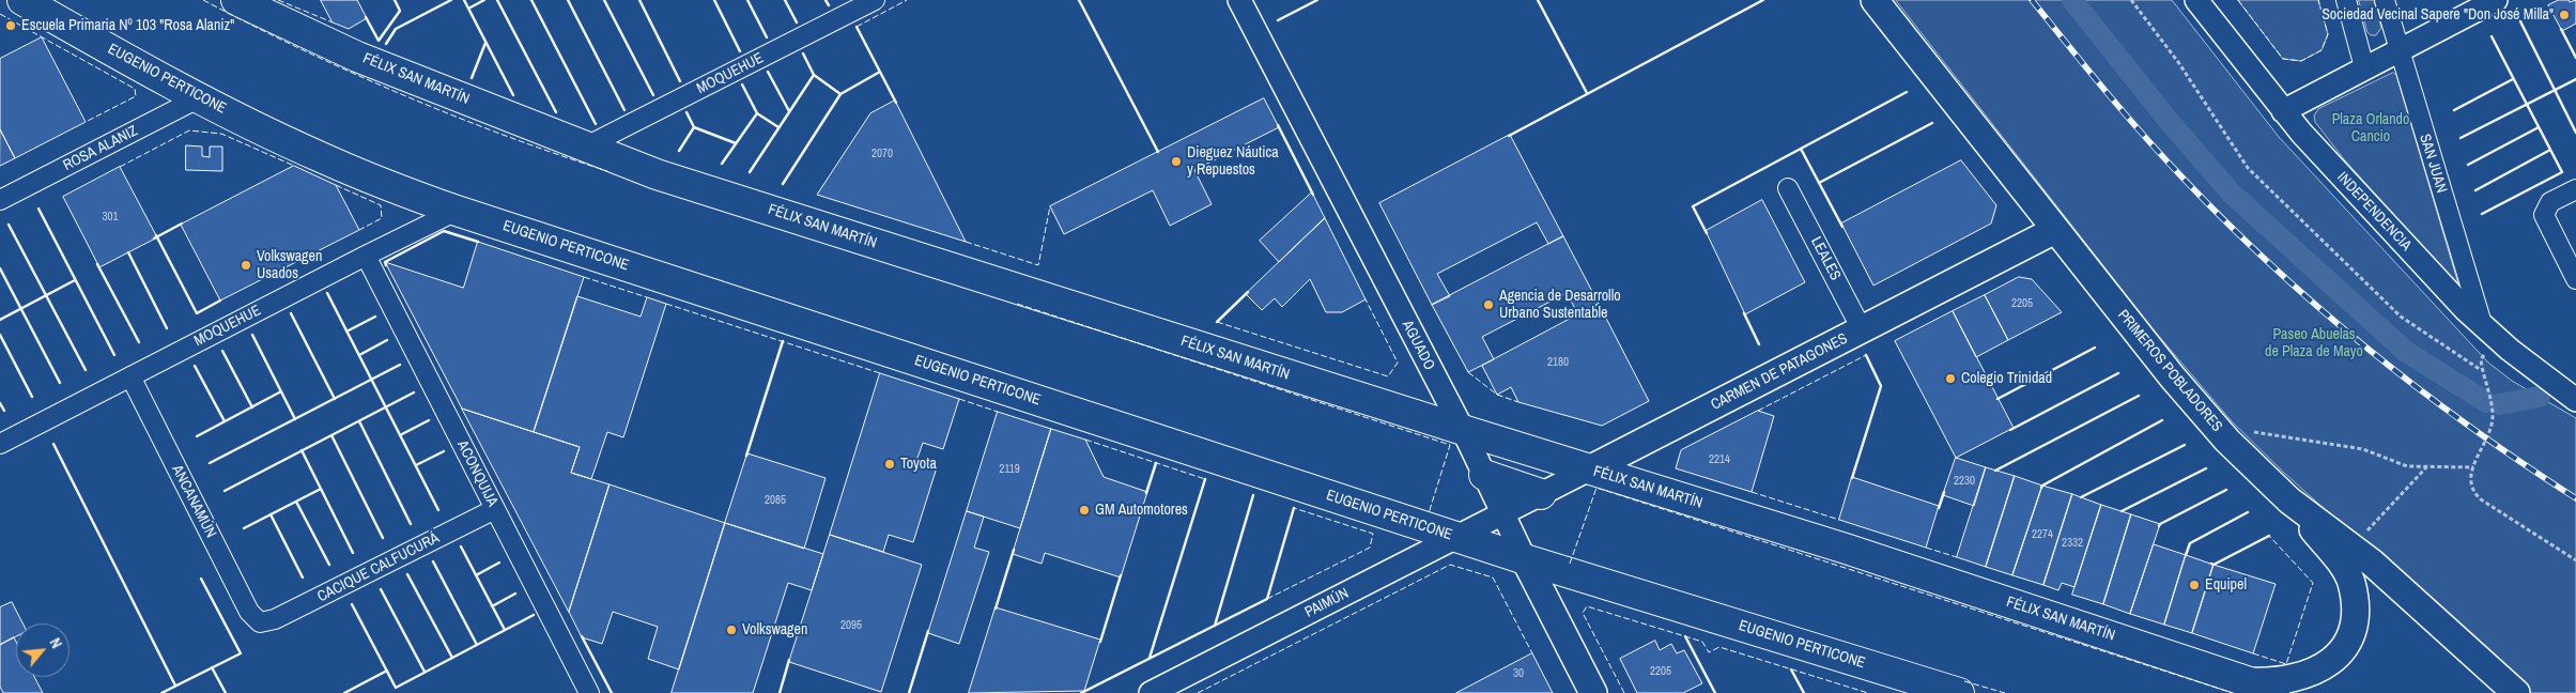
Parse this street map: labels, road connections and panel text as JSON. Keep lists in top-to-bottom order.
{
  "streets": {
    "highway": ["EUGENIO PERTICONE", "FÉLIX SAN MARTÍN"],
    "main road": ["AGUADO", "PRIMEROS POBLADORES", "CARMEN DE PATAGONES"],
    "street": [
      "MOQUEHUE",
      "ROSA ALANIZ",
      "SAN JUAN",
      "INDEPENDENCIA",
      "LEALES",
      "ACONQUIJA",
      "ANCANAMÚN",
      "CACIQUE CALFUCURÁ",
      "PAIMÚN"
    ]
  },
  "crossings": [
    ["MOQUEHUE", "EUGENIO PERTICONE"],
    ["MOQUEHUE", "FÉLIX SAN MARTÍN"],
    ["MOQUEHUE", "ACONQUIJA"],
    ["MOQUEHUE", "ANCANAMÚN"],
    ["EUGENIO PERTICONE", "ROSA ALANIZ"],
    ["EUGENIO PERTICONE", "AGUADO"],
    ["EUGENIO PERTICONE", "PAIMÚN"],
    ["FÉLIX SAN MARTÍN", "AGUADO"],
    ["FÉLIX SAN MARTÍN", "PRIMEROS POBLADORES"],
    ["FÉLIX SAN MARTÍN", "CARMEN DE PATAGONES"],
    ["SAN JUAN", "INDEPENDENCIA"],
    ["LEALES", "CARMEN DE PATAGONES"],
    ["AGUADO", "CARMEN DE PATAGONES"],
    ["AGUADO", "PAIMÚN"],
    ["PRIMEROS POBLADORES", "CARMEN DE PATAGONES"],
    ["CARMEN DE PATAGONES", "PAIMÚN"],
    ["ACONQUIJA", "CACIQUE CALFUCURÁ"],
    ["ANCANAMÚN", "CACIQUE CALFUCURÁ"]
  ],
  "parks": ["Plaza Orlando Cancio", "Paseo Abuelas de Plaza de Mayo"],
  "places": [
    "Sociedad Vecinal Sapere \"Don José Milla\"",
    "Escuela Primaria Nº 103 \"Rosa Alaniz\"",
    "Dieguez Náutica y Repuestos",
    "Volkswagen Usados",
    "Agencia de Desarrollo Urbano Sustentable",
    "Colegio Trinidad",
    "Toyota",
    "GM Automotores",
    "Equipel",
    "Volkswagen"
  ],
  "house_numbers": [
    "2070",
    "301",
    "2205",
    "2180",
    "2214",
    "2119",
    "2230",
    "2085",
    "2274",
    "2332",
    "2095",
    "2205",
    "30"
  ],
  "north": "top right"
}
